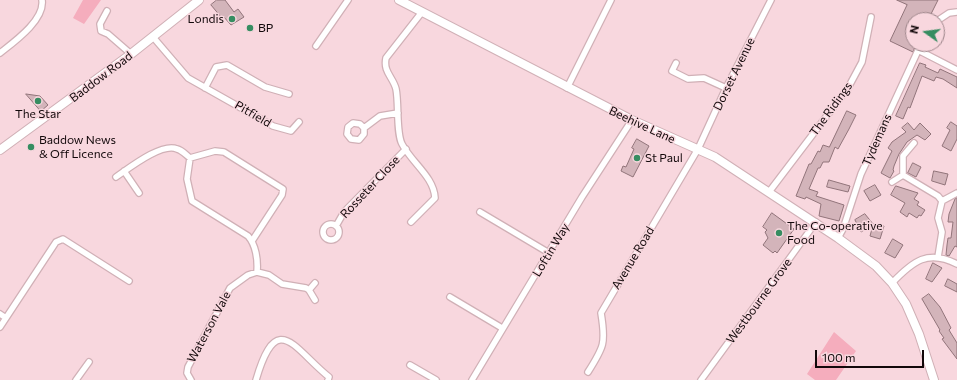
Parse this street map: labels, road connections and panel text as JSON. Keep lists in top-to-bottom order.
{
  "streets": {
    "main road": ["Baddow Road", "Beehive Lane"],
    "street": [
      "Dorset Avenue",
      "The Ridings",
      "Pitfield",
      "Tydemans",
      "Rosseter Close",
      "Loftin Way",
      "Avenue Road",
      "Westbourne Grove",
      "Waterson Vale"
    ]
  },
  "crossings": [
    ["Dorset Avenue", "Beehive Lane"],
    ["Dorset Avenue", "Avenue Road"],
    ["Baddow Road", "Pitfield"],
    ["The Ridings", "Beehive Lane"],
    ["Beehive Lane", "Tydemans"],
    ["Beehive Lane", "Loftin Way"],
    ["Beehive Lane", "Avenue Road"],
    ["Beehive Lane", "Westbourne Grove"]
  ],
  "places": [
    "Londis",
    "BP",
    "The Star",
    "Baddow News & Off Licence",
    "St Paul",
    "The Co-operative Food"
  ],
  "scale_bar": "100 m",
  "north": "left"
}
